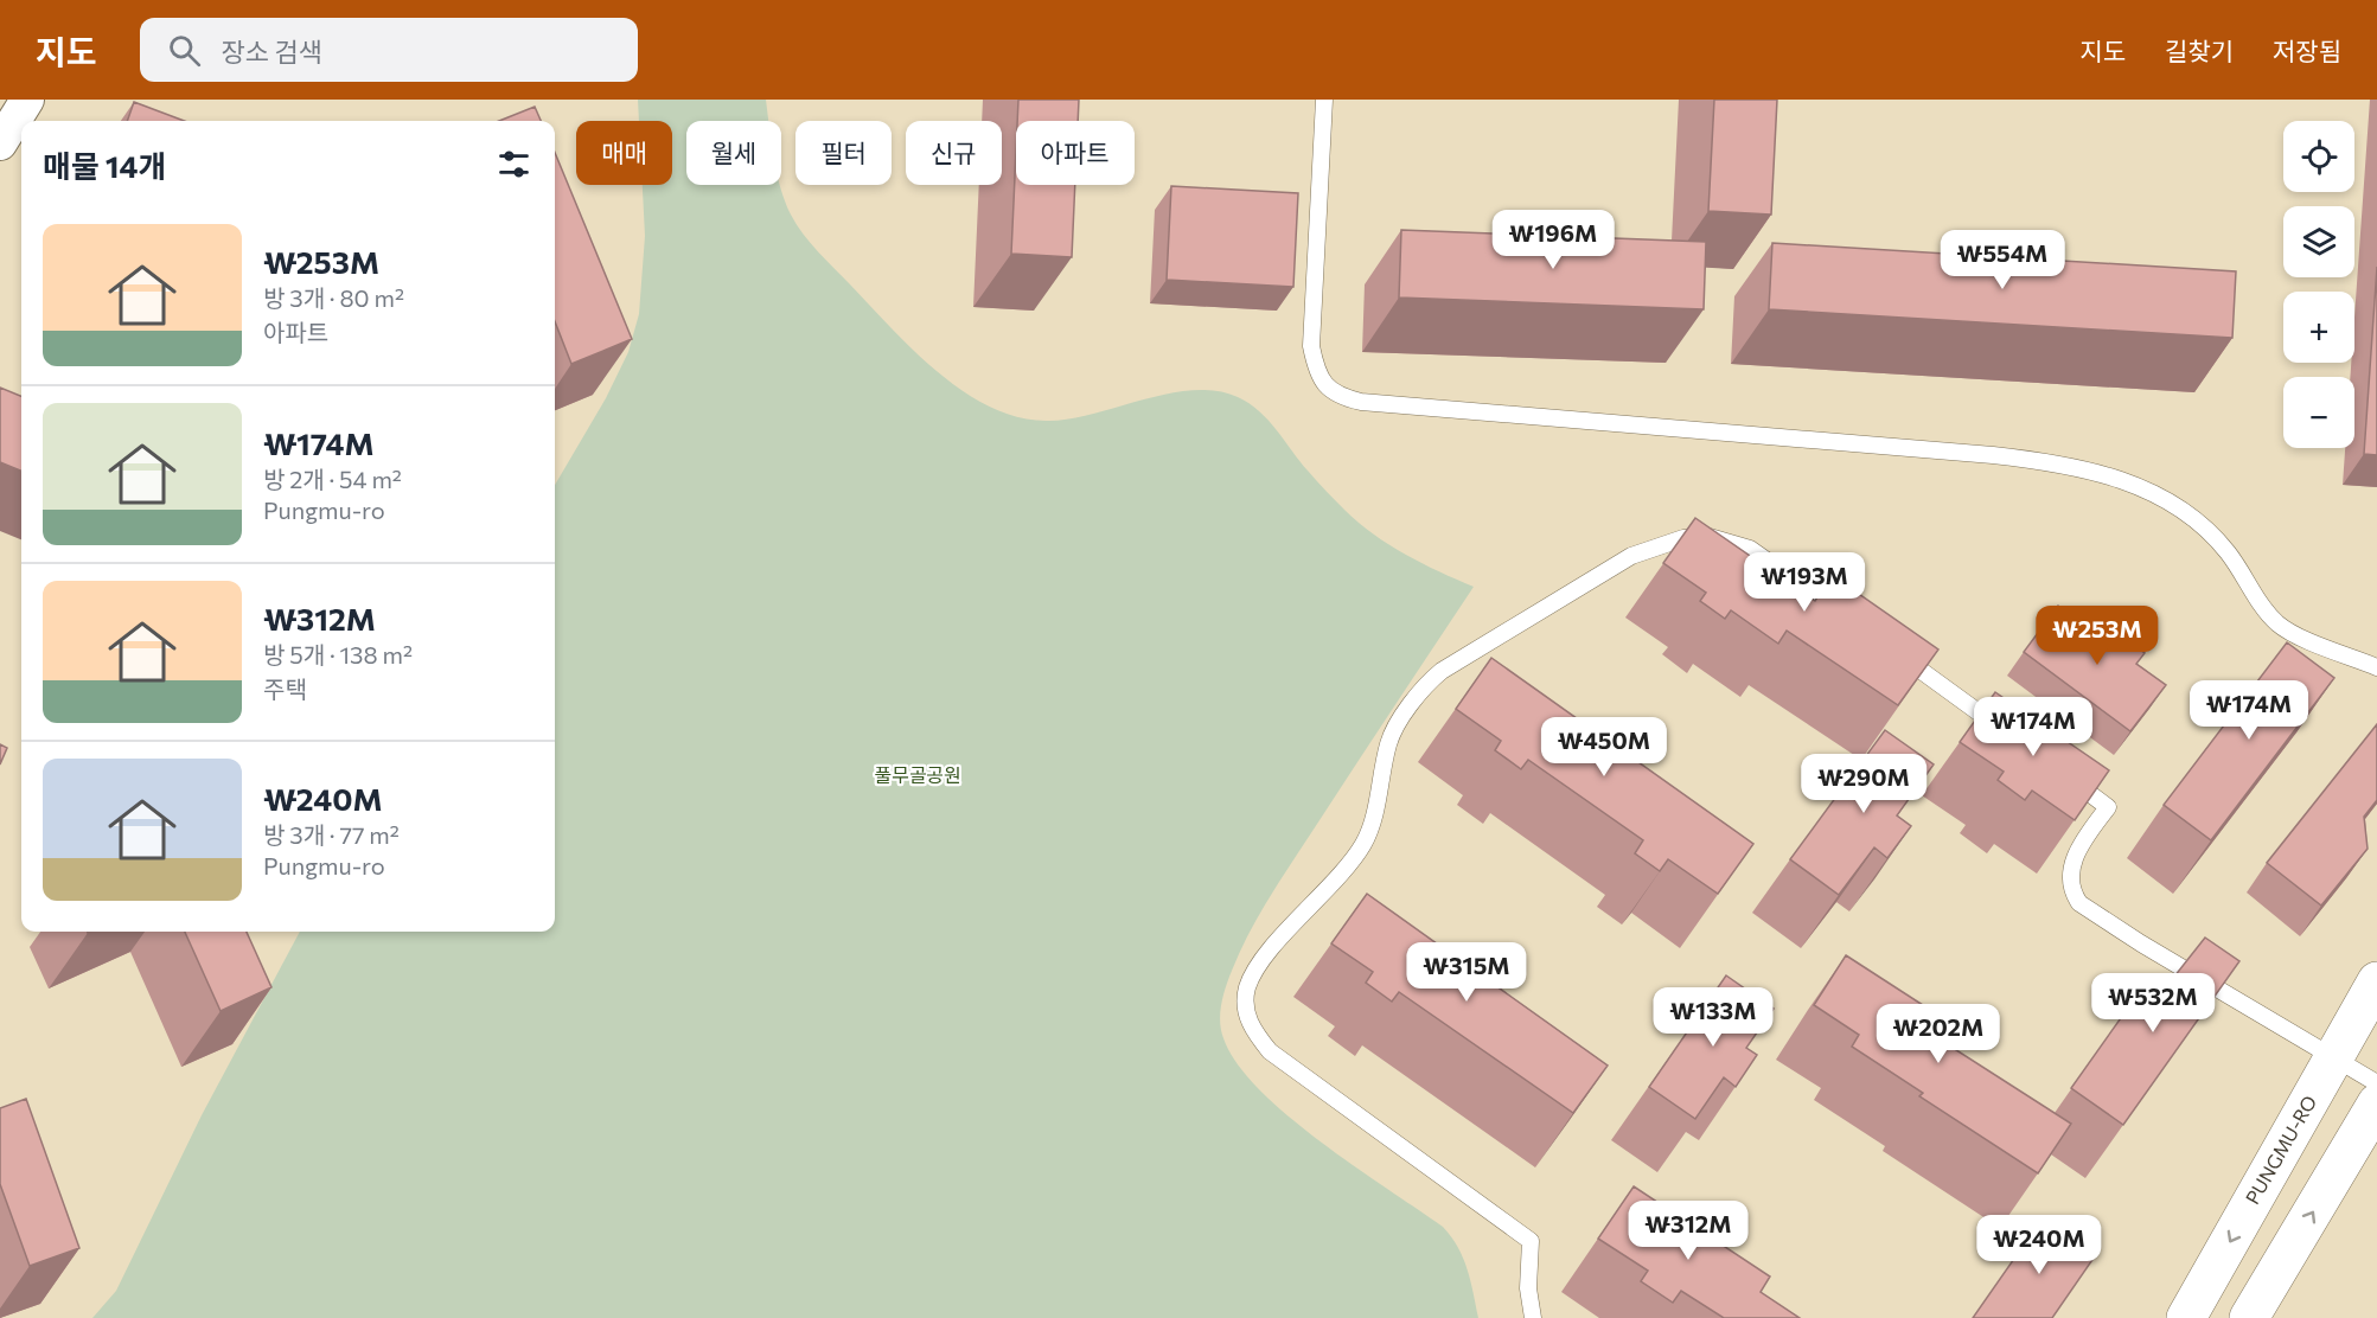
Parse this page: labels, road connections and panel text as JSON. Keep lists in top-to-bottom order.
{
  "streets": {
    "street": ["PUNGMU-RO"]
  },
  "parks": ["풀무골공원"],
  "page": {
    "header": "지도",
    "search": "장소 검색",
    "nav": ["지도", "길찾기", "저장됨"],
    "map_buttons": ["+", "−"],
    "chip": [
      "매매",
      "월세",
      "필터",
      "신규",
      "아파트"
    ],
    "heading": "매물 14개",
    "list": [
      {
        "name": "₩253M",
        "note": "방 3개 · 80 m² · 아파트"
      },
      {
        "name": "₩174M",
        "note": "방 2개 · 54 m² · Pungmu-ro"
      },
      {
        "name": "₩312M",
        "note": "방 5개 · 138 m² · 주택"
      },
      {
        "name": "₩240M",
        "note": "방 3개 · 77 m² · Pungmu-ro"
      }
    ],
    "price": [
      "₩196M",
      "₩554M",
      "₩193M",
      "₩253M",
      "₩174M",
      "₩174M",
      "₩450M",
      "₩290M",
      "₩315M",
      "₩532M",
      "₩133M",
      "₩202M",
      "₩312M",
      "₩240M"
    ]
  }
}
